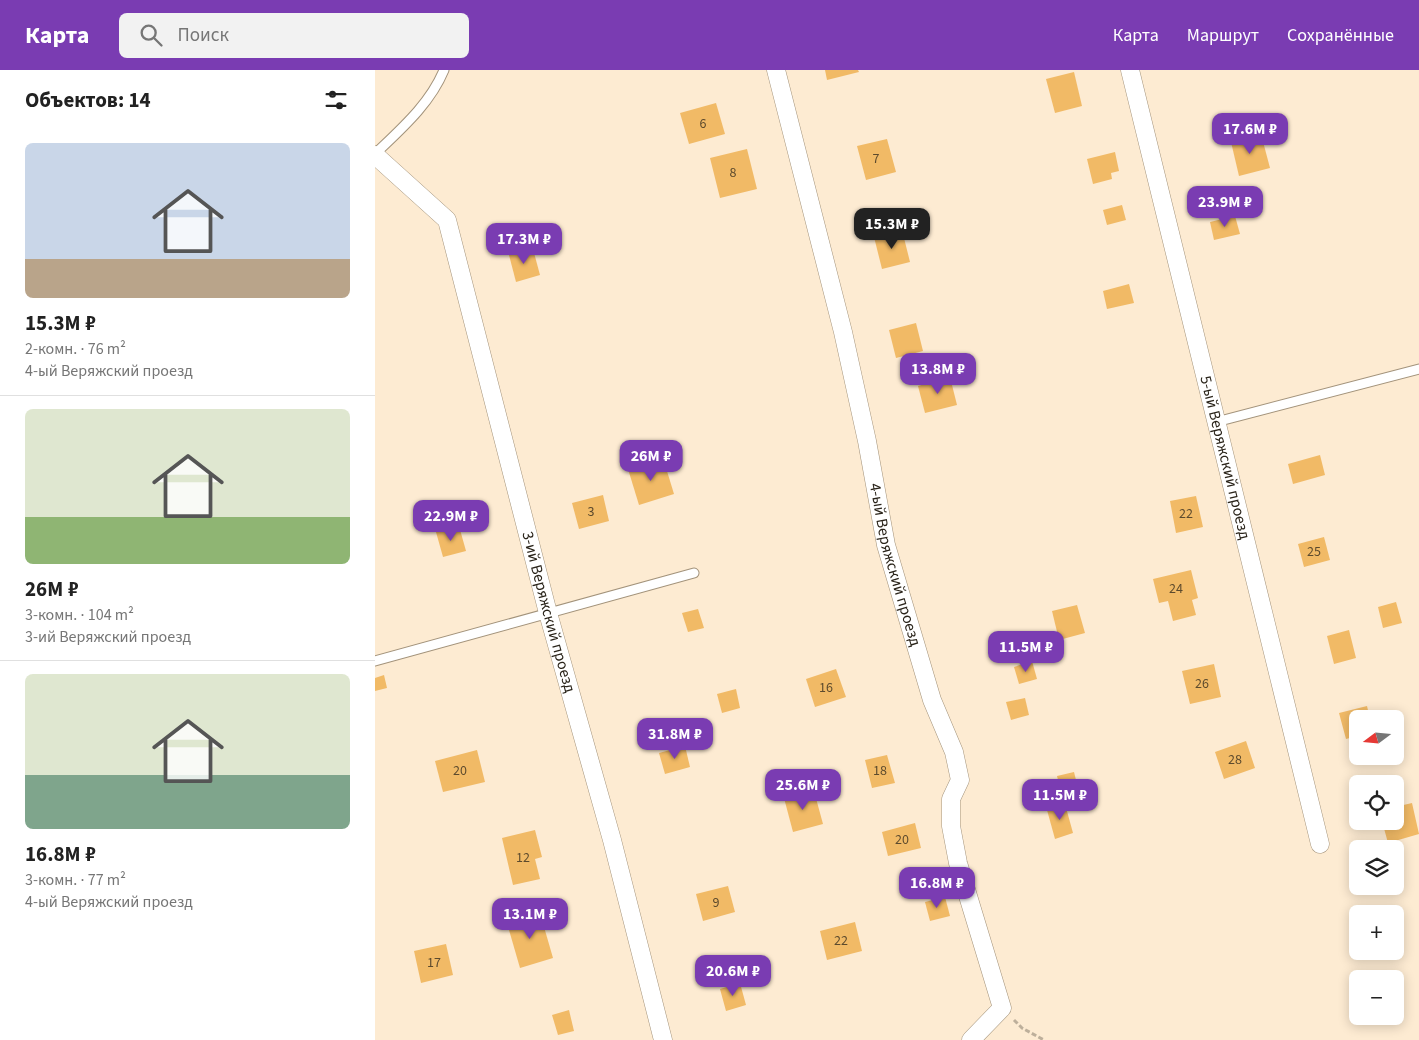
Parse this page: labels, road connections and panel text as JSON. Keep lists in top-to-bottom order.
{
  "streets": {
    "street": ["5-ый Веряжский проезд", "4-ый Веряжский проезд", "3-ий Веряжский проезд"]
  },
  "house_numbers": [
    "6",
    "7",
    "8",
    "3",
    "22",
    "25",
    "24",
    "26",
    "16",
    "28",
    "20",
    "18",
    "20",
    "12",
    "9",
    "22",
    "17"
  ],
  "north": "left",
  "page": {
    "header": "Карта",
    "search": "Поиск",
    "nav": ["Карта", "Маршрут", "Сохранённые"],
    "heading": "Объектов: 14",
    "price": [
      "17.6M ₽",
      "23.9M ₽",
      "15.3M ₽",
      "17.3M ₽",
      "13.8M ₽",
      "26M ₽",
      "22.9M ₽",
      "11.5M ₽",
      "31.8M ₽",
      "25.6M ₽",
      "11.5M ₽",
      "16.8M ₽",
      "13.1M ₽",
      "20.6M ₽"
    ],
    "list": [
      {
        "name": "15.3M ₽",
        "note": "2-комн. · 76 m² · 4-ый Веряжский проезд"
      },
      {
        "name": "26M ₽",
        "note": "3-комн. · 104 m² · 3-ий Веряжский проезд"
      },
      {
        "name": "16.8M ₽",
        "note": "3-комн. · 77 m² · 4-ый Веряжский проезд"
      }
    ],
    "map_buttons": ["+", "−"]
  }
}
